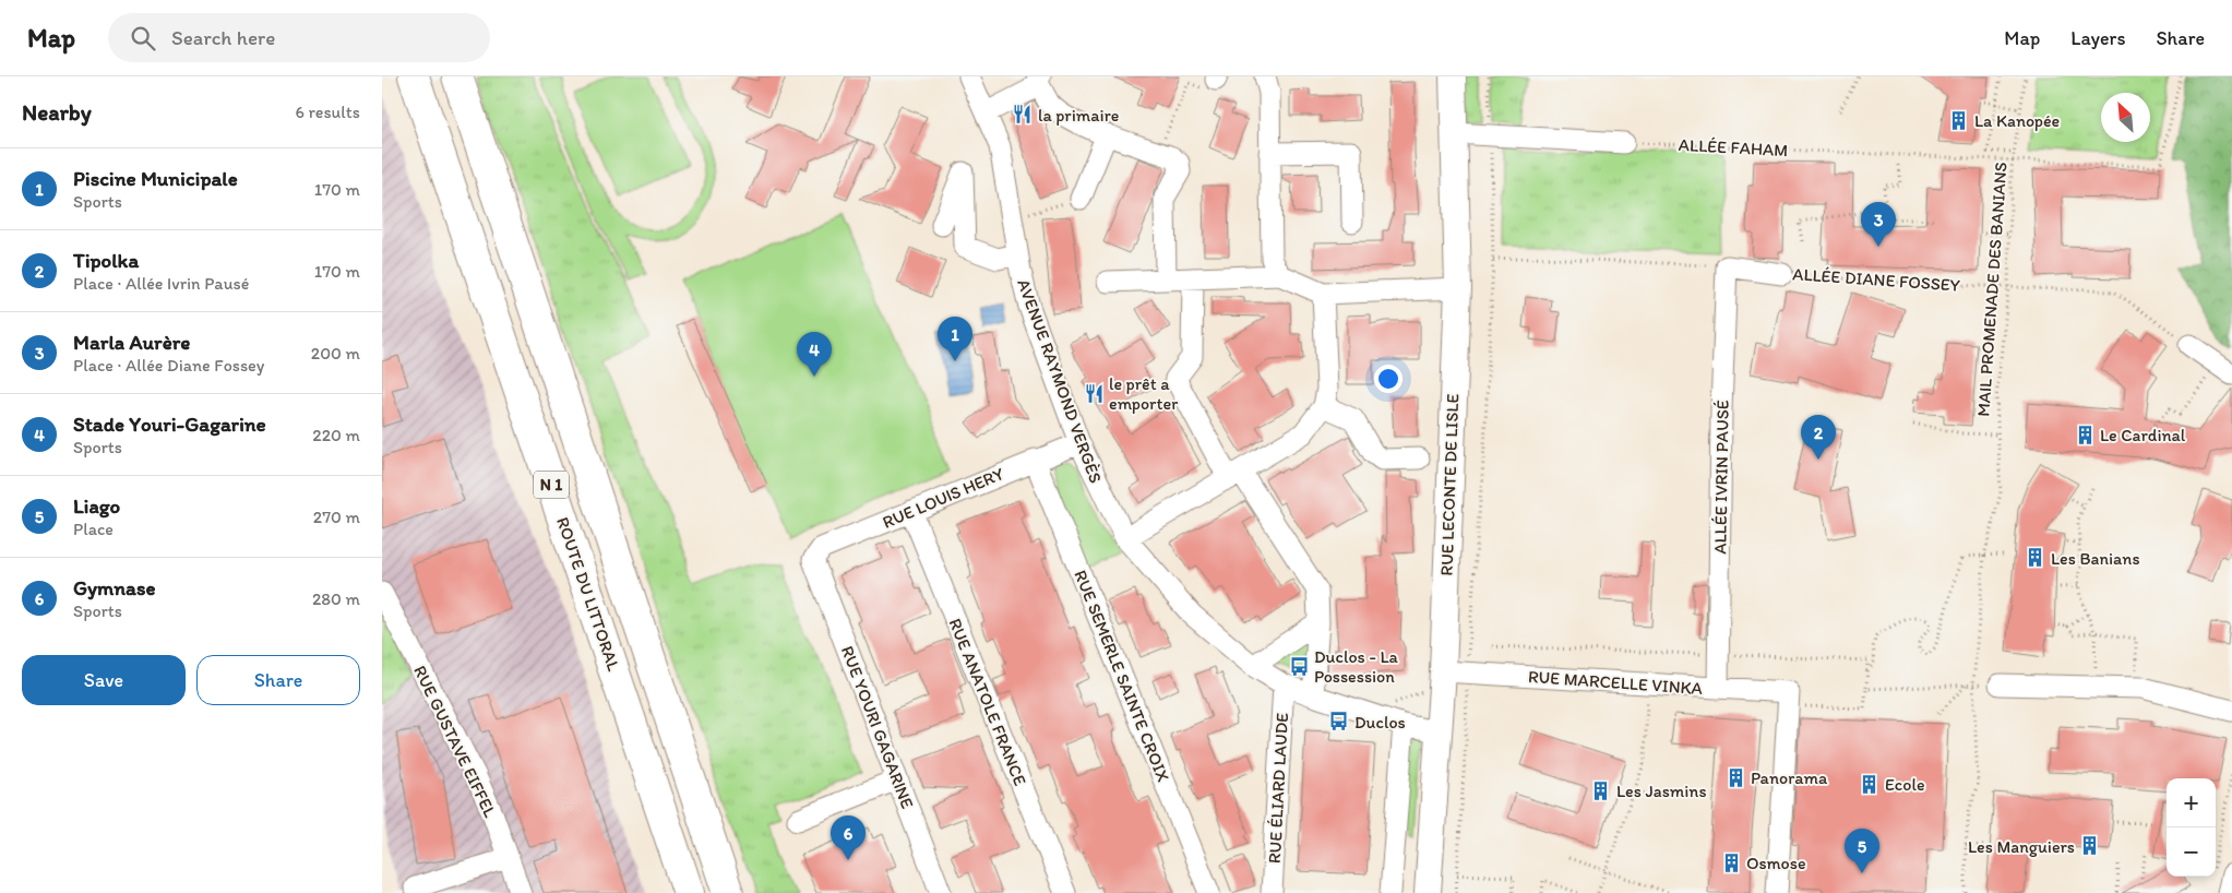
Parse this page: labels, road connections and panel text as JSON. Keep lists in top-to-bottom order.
{
  "streets": {
    "highway": ["N 1", "ROUTE DU LITTORAL"],
    "main road": ["RUE LECONTE DE LISLE"],
    "street": [
      "ALLÉE DIANE FOSSEY",
      "AVENUE RAYMOND VERGÈS",
      "ALLÉE IVRIN PAUSÉ",
      "RUE LOUIS HERY",
      "RUE SEMERLE SAINTE CROIX",
      "RUE MARCELLE VINKA",
      "RUE ANATOLE FRANCE",
      "RUE YOURI GAGARINE",
      "RUE GUSTAVE EIFFEL",
      "RUE ÉLIARD LAUDE"
    ],
    "path": ["ALLÉE FAHAM", "MAIL PROMENADE DES BANIANS"]
  },
  "crossings": [
    ["ALLÉE FAHAM", "MAIL PROMENADE DES BANIANS"],
    ["ALLÉE DIANE FOSSEY", "MAIL PROMENADE DES BANIANS"],
    ["ALLÉE DIANE FOSSEY", "ALLÉE IVRIN PAUSÉ"],
    ["AVENUE RAYMOND VERGÈS", "RUE LECONTE DE LISLE"],
    ["AVENUE RAYMOND VERGÈS", "RUE LOUIS HERY"],
    ["AVENUE RAYMOND VERGÈS", "RUE ÉLIARD LAUDE"],
    ["ALLÉE IVRIN PAUSÉ", "RUE MARCELLE VINKA"],
    ["RUE LECONTE DE LISLE", "RUE MARCELLE VINKA"],
    ["RUE LOUIS HERY", "RUE SEMERLE SAINTE CROIX"],
    ["RUE LOUIS HERY", "RUE ANATOLE FRANCE"],
    ["RUE LOUIS HERY", "RUE YOURI GAGARINE"]
  ],
  "places": {
    "restaurant": ["la primaire", "le prêt a emporter"],
    "building": [
      "La Kanopée",
      "Le Cardinal",
      "Les Banians",
      "Panorama",
      "Ecole",
      "Les Jasmins",
      "Les Manguiers",
      "Osmose"
    ],
    "bus stop": ["Duclos - La Possession", "Duclos"]
  },
  "north": "top left",
  "page": {
    "header": "Map",
    "search": "Search here",
    "nav": ["Map", "Layers", "Share"],
    "heading": ["Nearby", "6 results"],
    "list": [
      {
        "mark": "1",
        "name": "Piscine Municipale",
        "note": "Sports",
        "value": "170 m"
      },
      {
        "mark": "2",
        "name": "Tipolka",
        "note": "Place · Allée Ivrin Pausé",
        "value": "170 m"
      },
      {
        "mark": "3",
        "name": "Marla Aurère",
        "note": "Place · Allée Diane Fossey",
        "value": "200 m"
      },
      {
        "mark": "4",
        "name": "Stade Youri-Gagarine",
        "note": "Sports",
        "value": "220 m"
      },
      {
        "mark": "5",
        "name": "Liago",
        "note": "Place",
        "value": "270 m"
      },
      {
        "mark": "6",
        "name": "Gymnase",
        "note": "Sports",
        "value": "280 m"
      }
    ],
    "pins": [
      "3",
      "1",
      "4",
      "2",
      "6",
      "5"
    ],
    "buttons": ["Save", "Share"],
    "map_buttons": ["+", "−"]
  }
}
